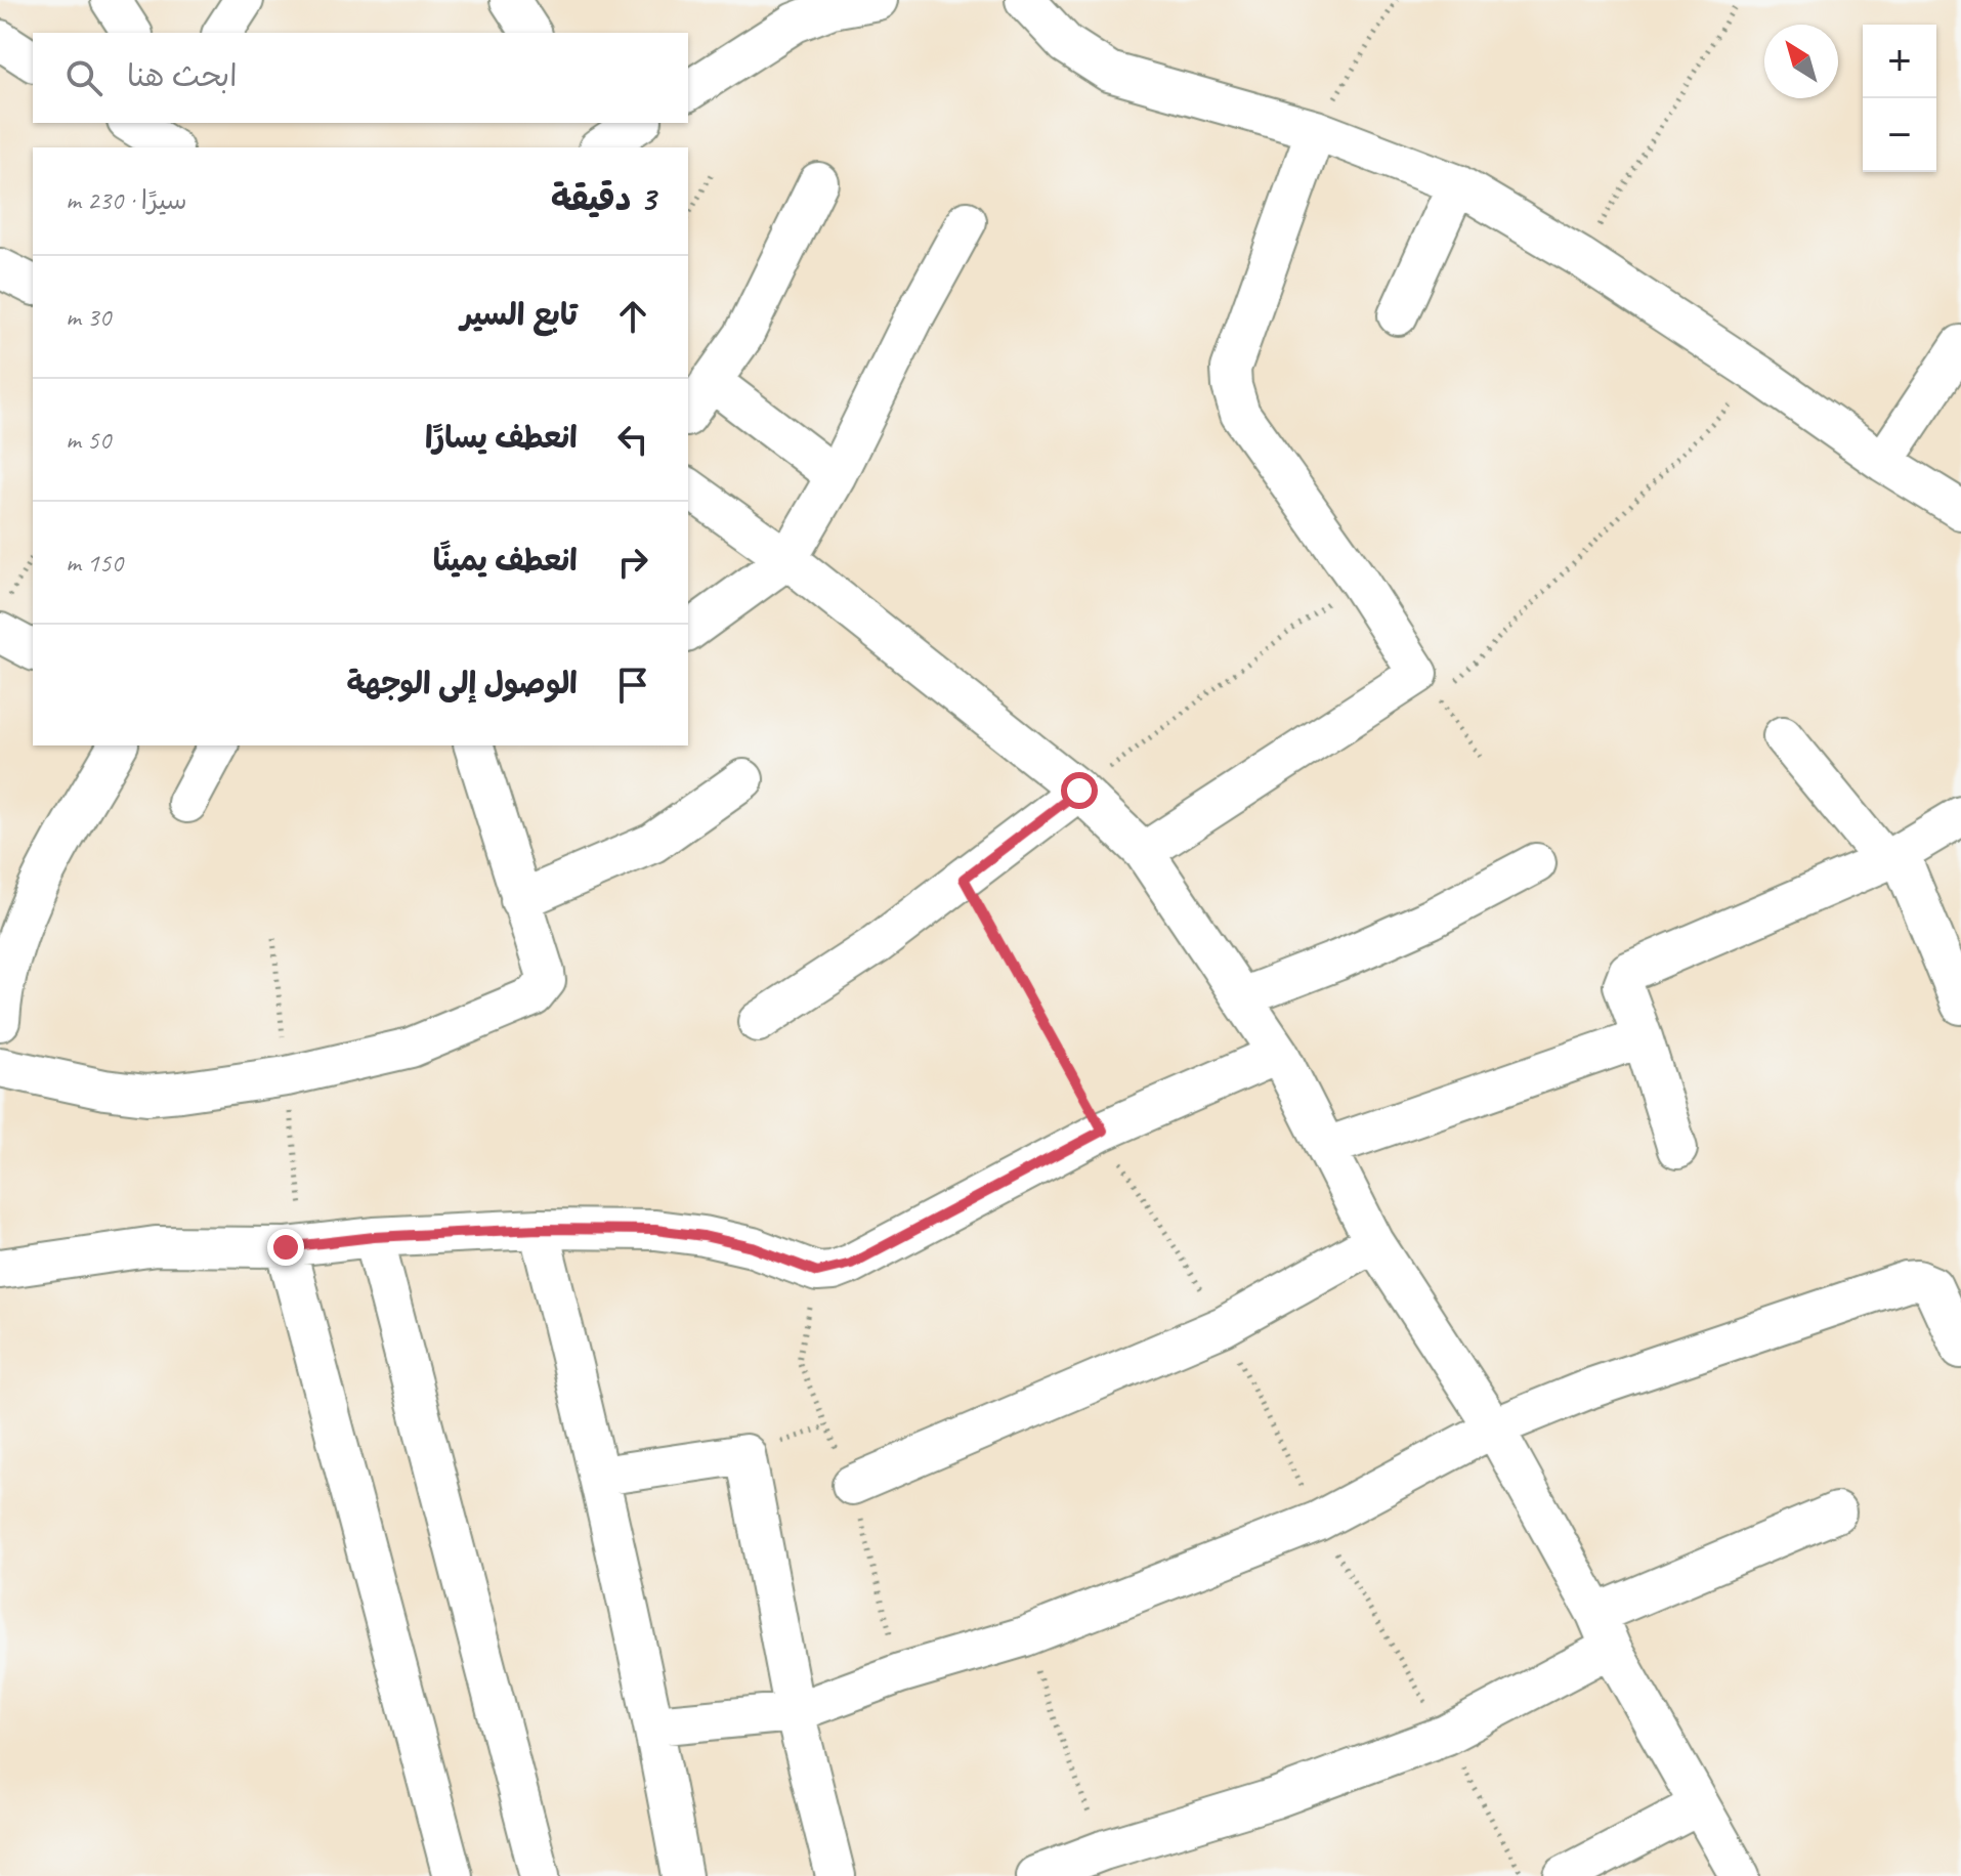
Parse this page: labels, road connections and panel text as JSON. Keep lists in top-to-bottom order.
{
  "north": "top left",
  "page": {
    "map_buttons": ["+", "−"],
    "search": "ابحث هنا",
    "heading": ["3 دقيقة", "سيرًا · 230 m"],
    "list": [
      ["تابع السير", "30 m"],
      ["انعطف يسارًا", "50 m"],
      ["انعطف يمينًا", "150 m"],
      "الوصول إلى الوجهة"
    ]
  }
}
